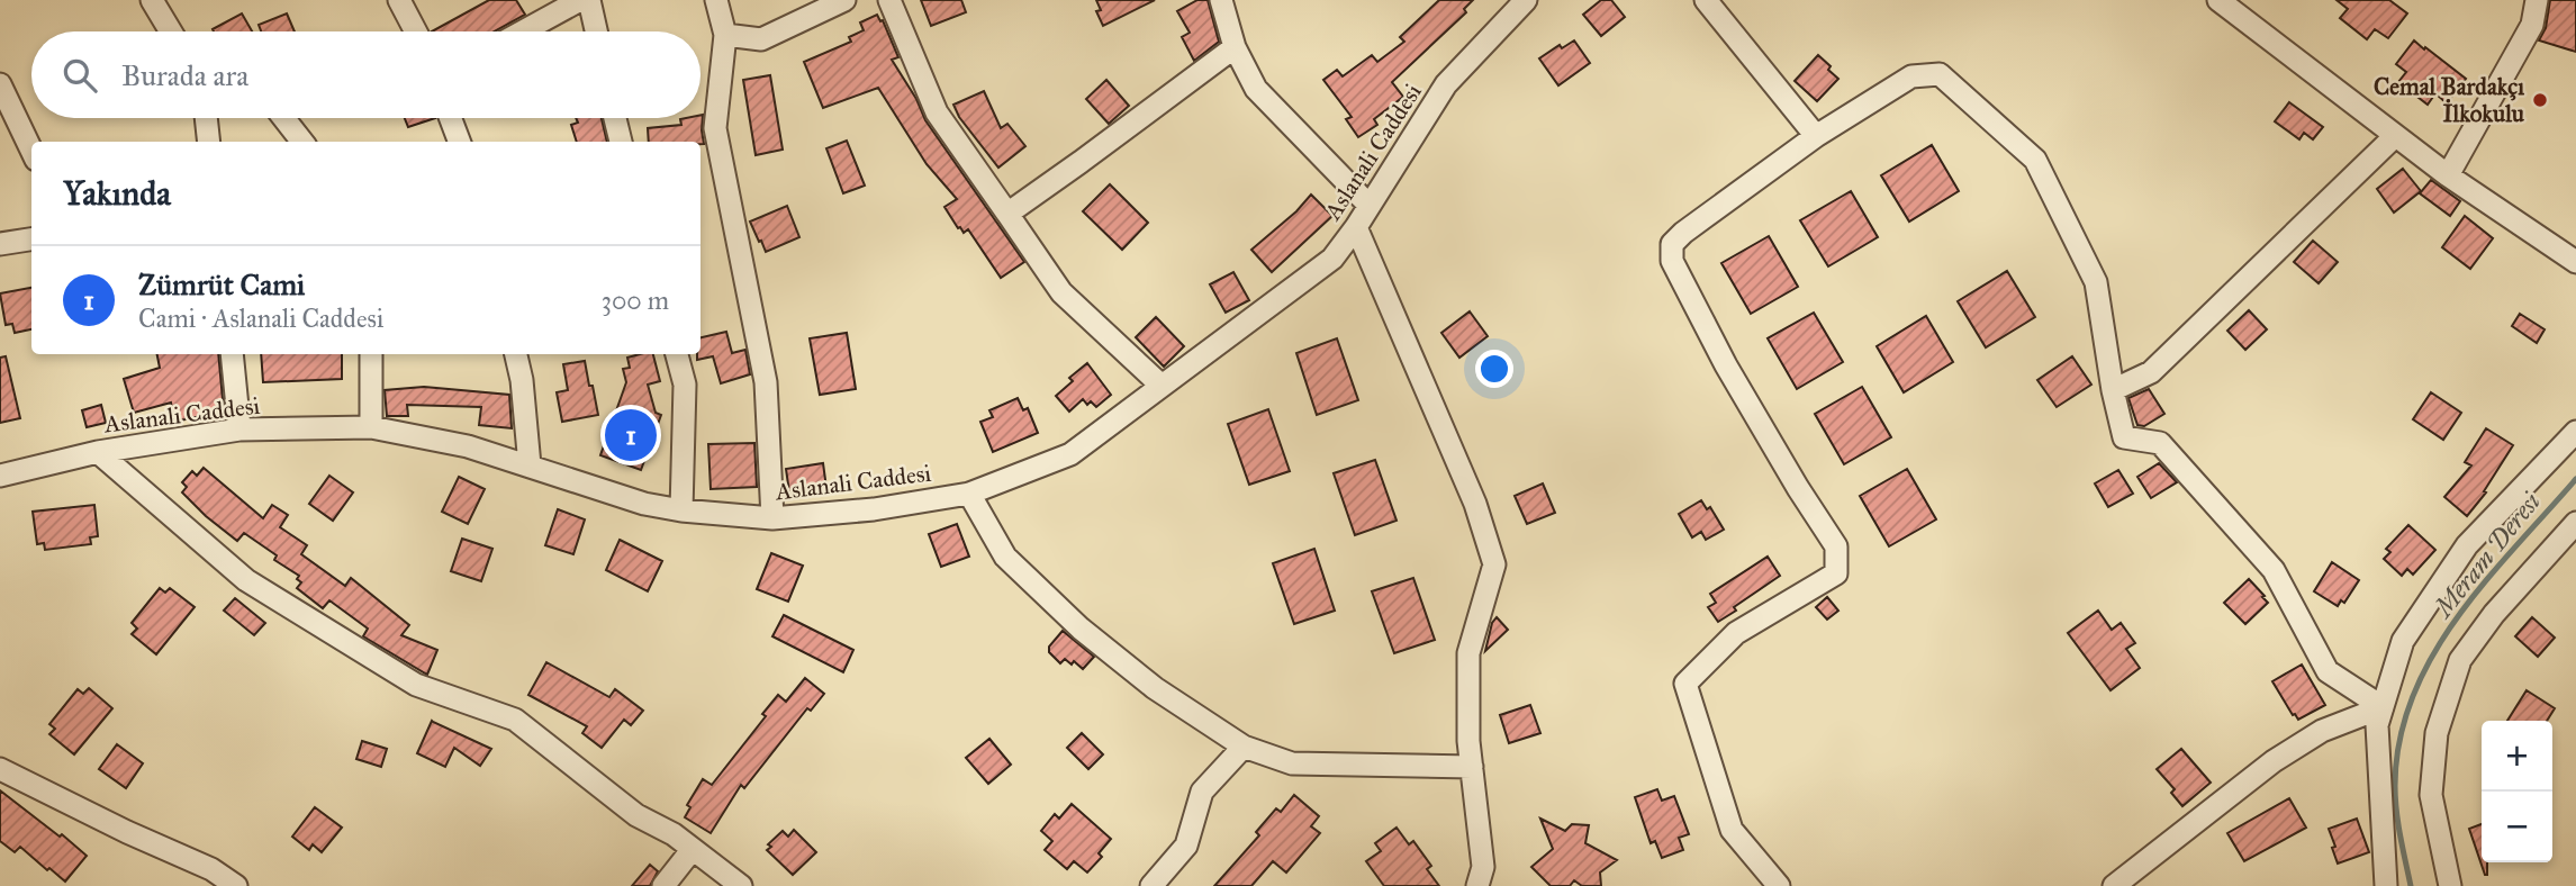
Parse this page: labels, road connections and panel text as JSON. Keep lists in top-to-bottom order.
{
  "streets": {
    "street": ["Aslanali Caddesi"]
  },
  "water": ["Meram Deresi"],
  "places": ["Cemal Bardakçı İlkokulu"],
  "page": {
    "search": "Burada ara",
    "heading": "Yakında",
    "list": [
      {
        "mark": "1",
        "name": "Zümrüt Cami",
        "note": "Cami · Aslanali Caddesi",
        "value": "300 m"
      }
    ],
    "pins": "1",
    "map_buttons": ["+", "−"]
  }
}
